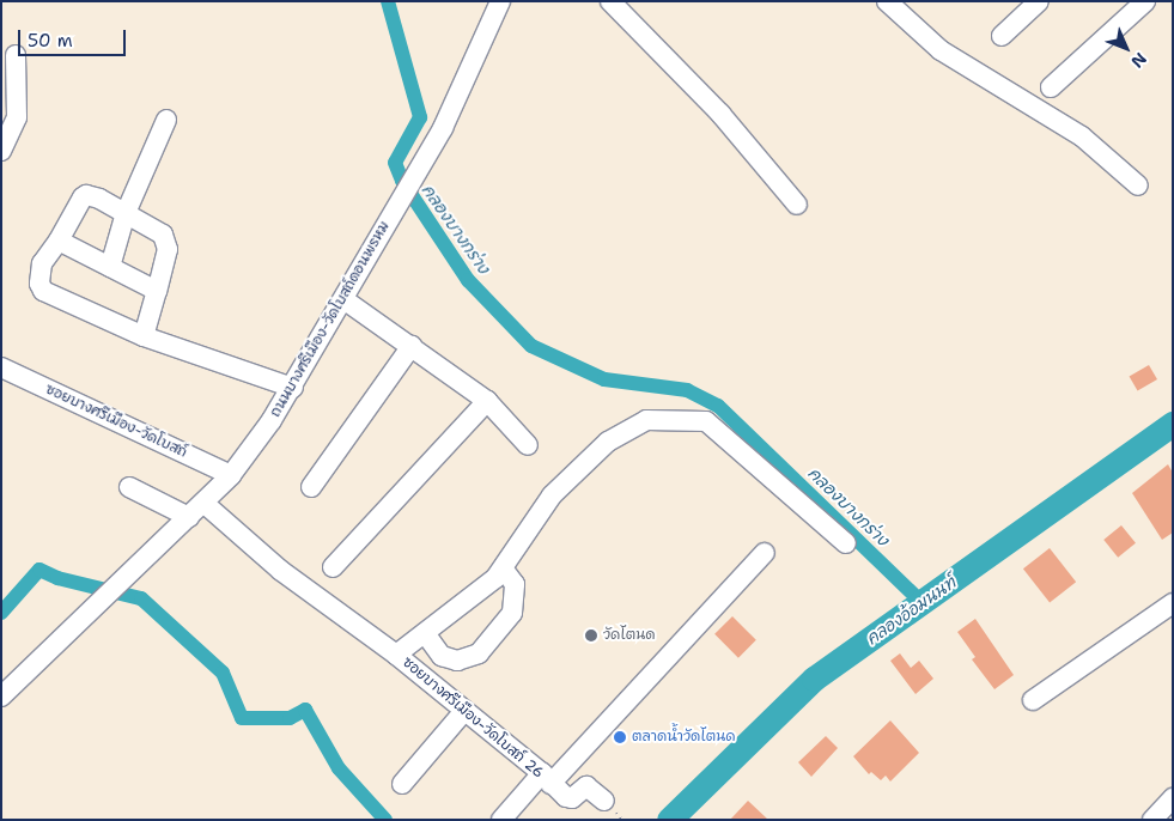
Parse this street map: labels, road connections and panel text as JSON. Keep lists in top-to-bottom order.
{
  "streets": {
    "street": ["ถนนบางศรีเมือง-วัดโบสถ์ดอนพรหม", "ซอยบางศรีเมือง-วัดโบสถ์", "ซอยบางศรีเมือง-วัดโบสถ์ 26"]
  },
  "crossings": [
    ["ถนนบางศรีเมือง-วัดโบสถ์ดอนพรหม", "ซอยบางศรีเมือง-วัดโบสถ์"],
    ["ถนนบางศรีเมือง-วัดโบสถ์ดอนพรหม", "ซอยบางศรีเมือง-วัดโบสถ์ 26"]
  ],
  "water": ["คลองบางกร่าง", "คลองอ้อมนนท์"],
  "places": ["วัดโตนด", "ตลาดน้ำวัดโตนด"],
  "scale_bar": "50 m",
  "north": "bottom right"
}
